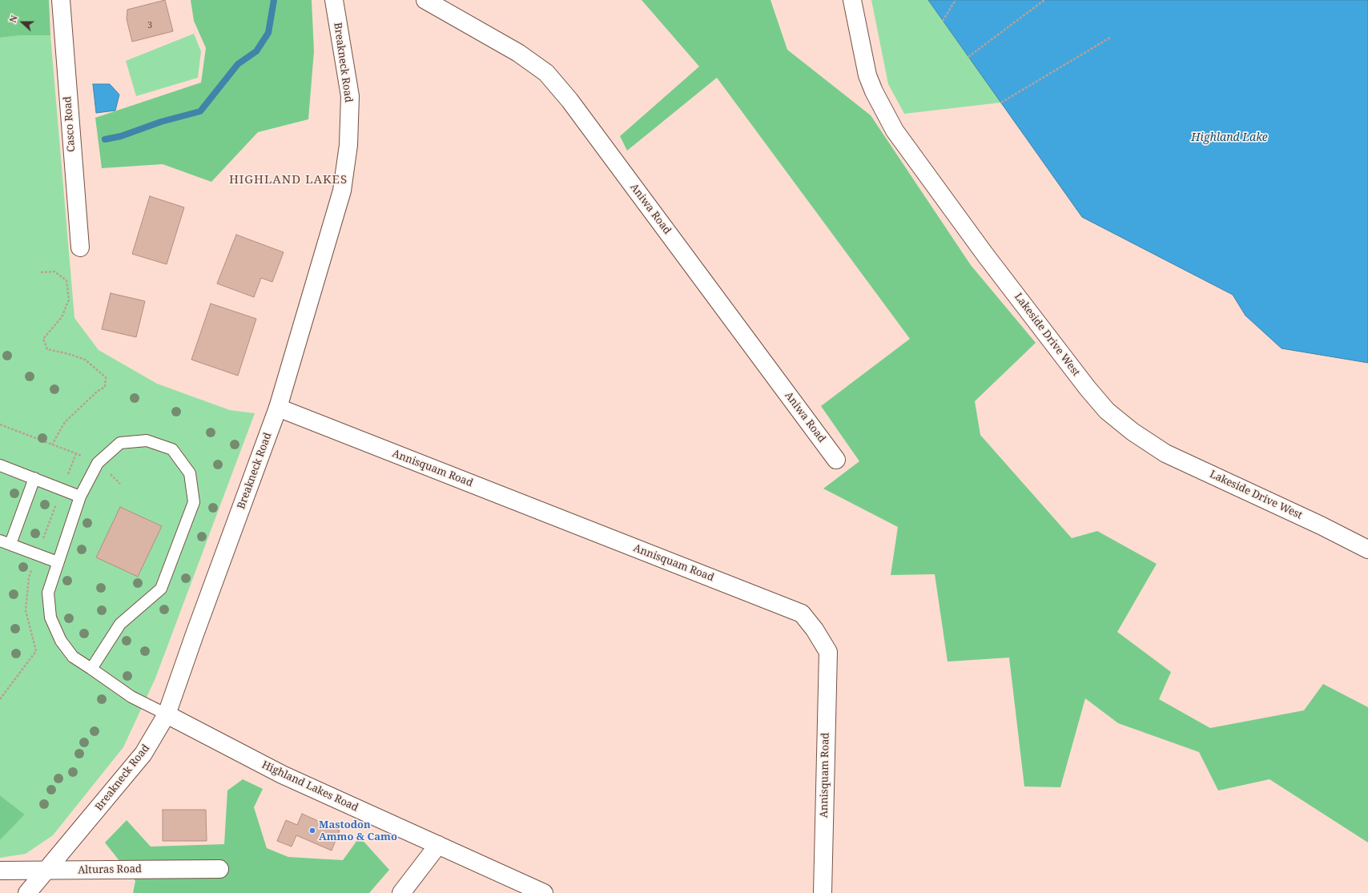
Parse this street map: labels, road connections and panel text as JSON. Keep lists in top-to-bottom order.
{
  "streets": {
    "street": [
      "Breakneck Road",
      "Casco Road",
      "Aniwa Road",
      "Lakeside Drive West",
      "Annisquam Road",
      "Highland Lakes Road",
      "Alturas Road"
    ]
  },
  "crossings": [
    ["Breakneck Road", "Annisquam Road"],
    ["Breakneck Road", "Highland Lakes Road"],
    ["Breakneck Road", "Alturas Road"]
  ],
  "districts": ["HIGHLAND LAKES"],
  "water": ["Highland Lake"],
  "places": ["Mastodon Ammo & Camo"],
  "house_numbers": ["3"],
  "north": "left"
}
